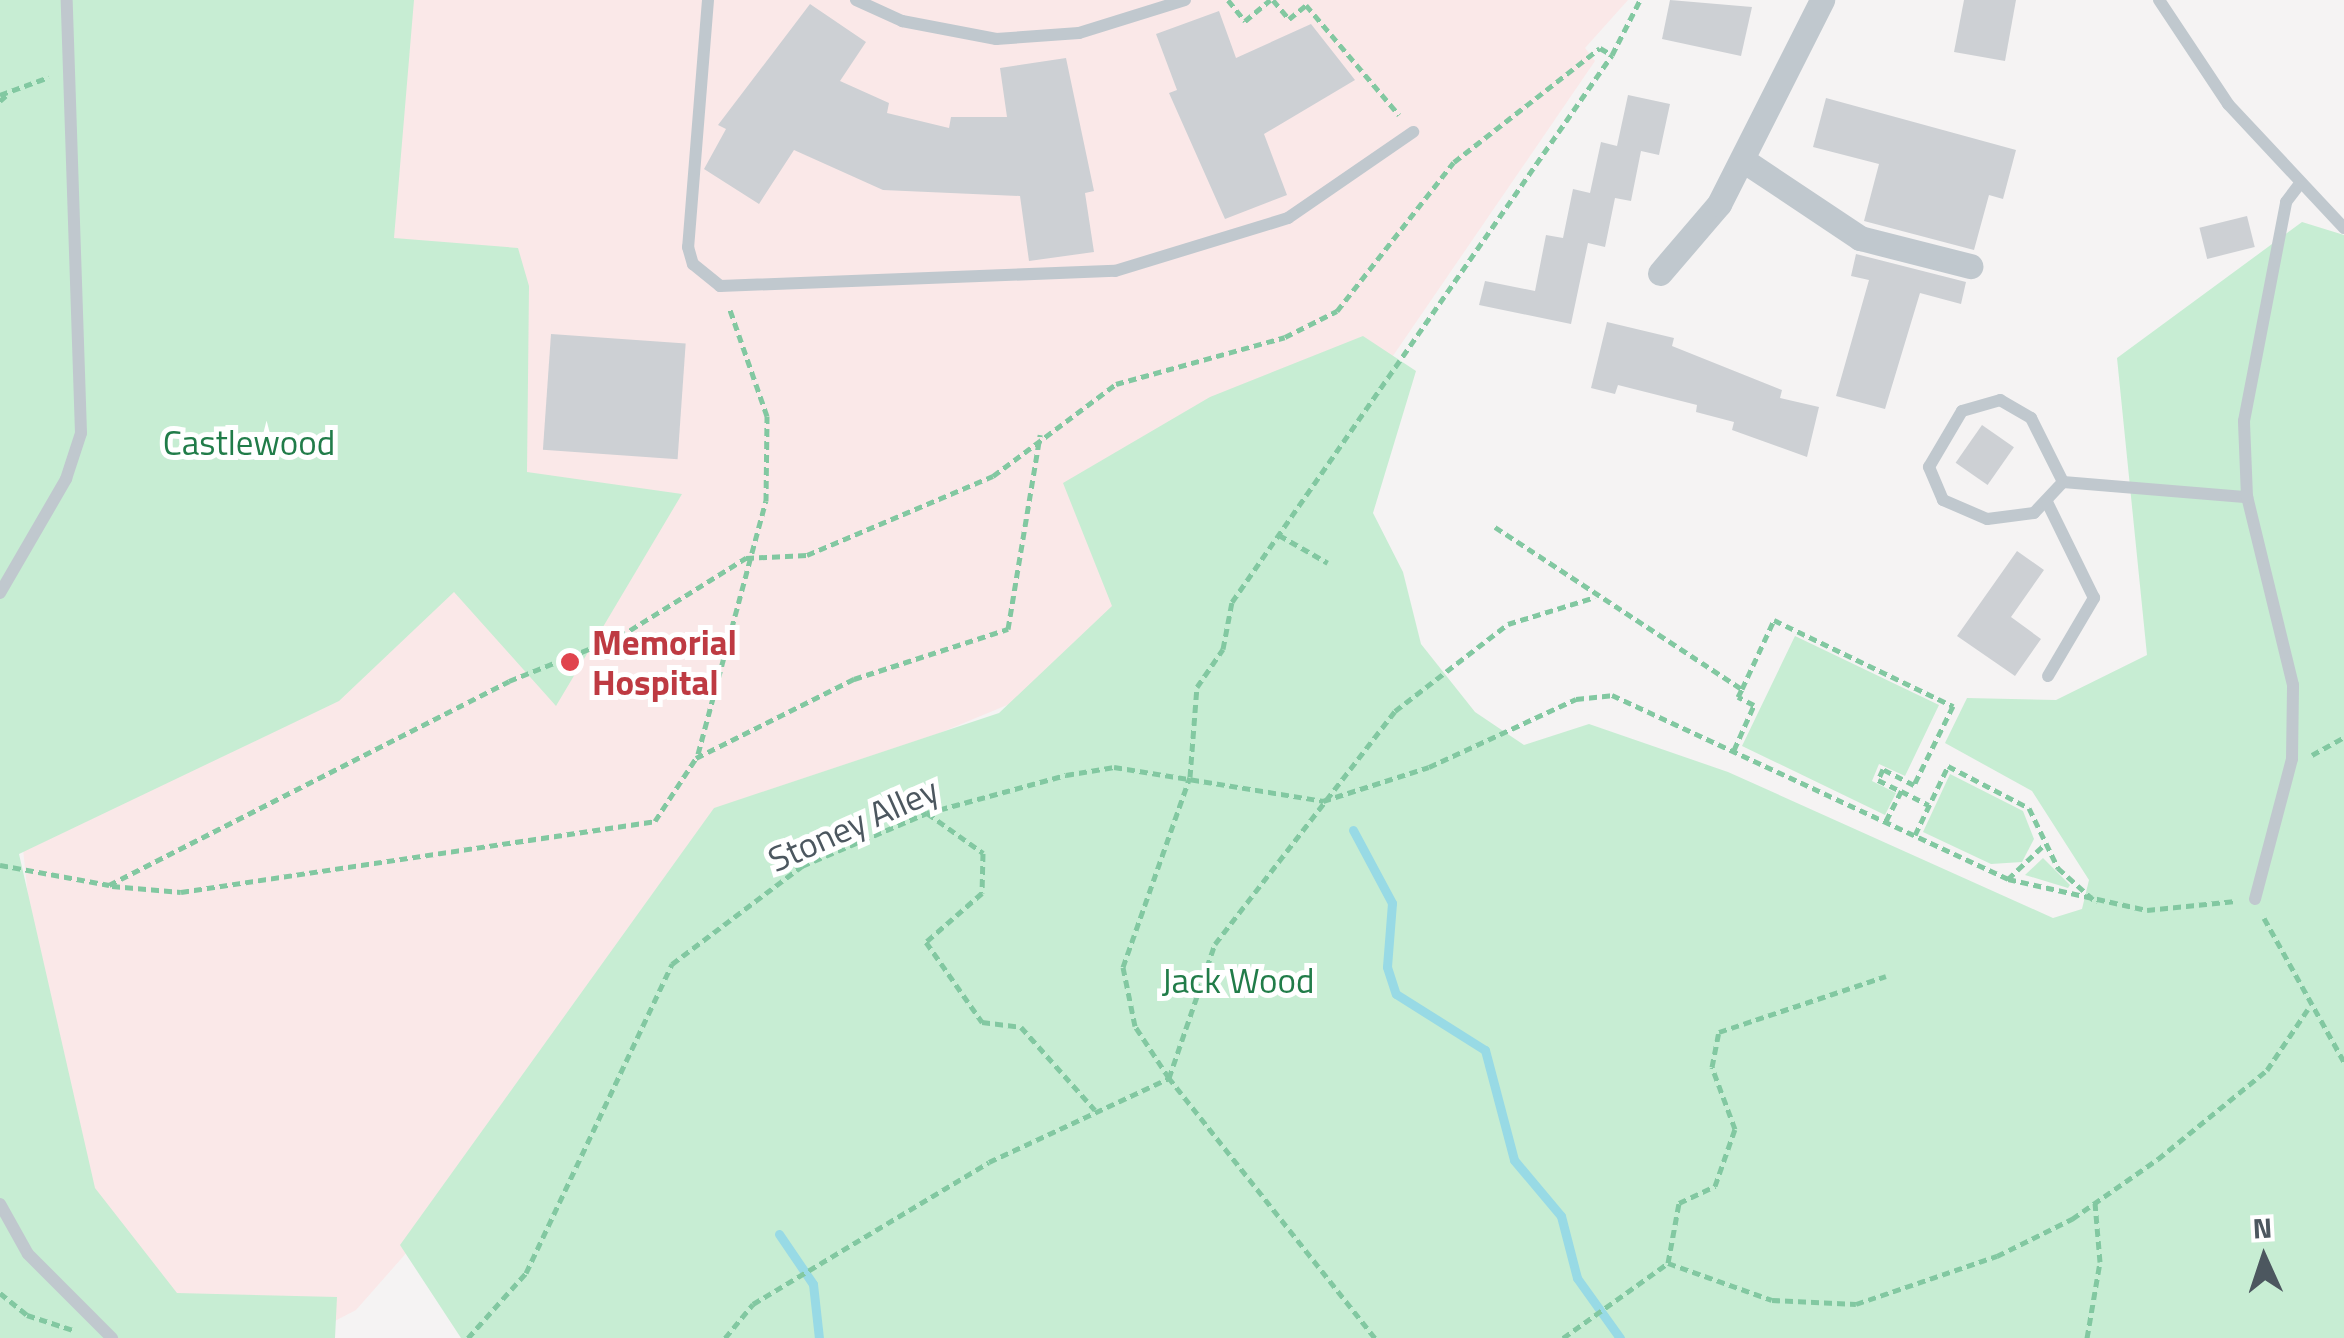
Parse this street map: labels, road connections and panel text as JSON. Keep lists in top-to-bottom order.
{
  "streets": {
    "path": ["Stoney Alley"]
  },
  "parks": ["Castlewood", "Jack Wood"],
  "places": ["Memorial Hospital"],
  "north": "top"
}
